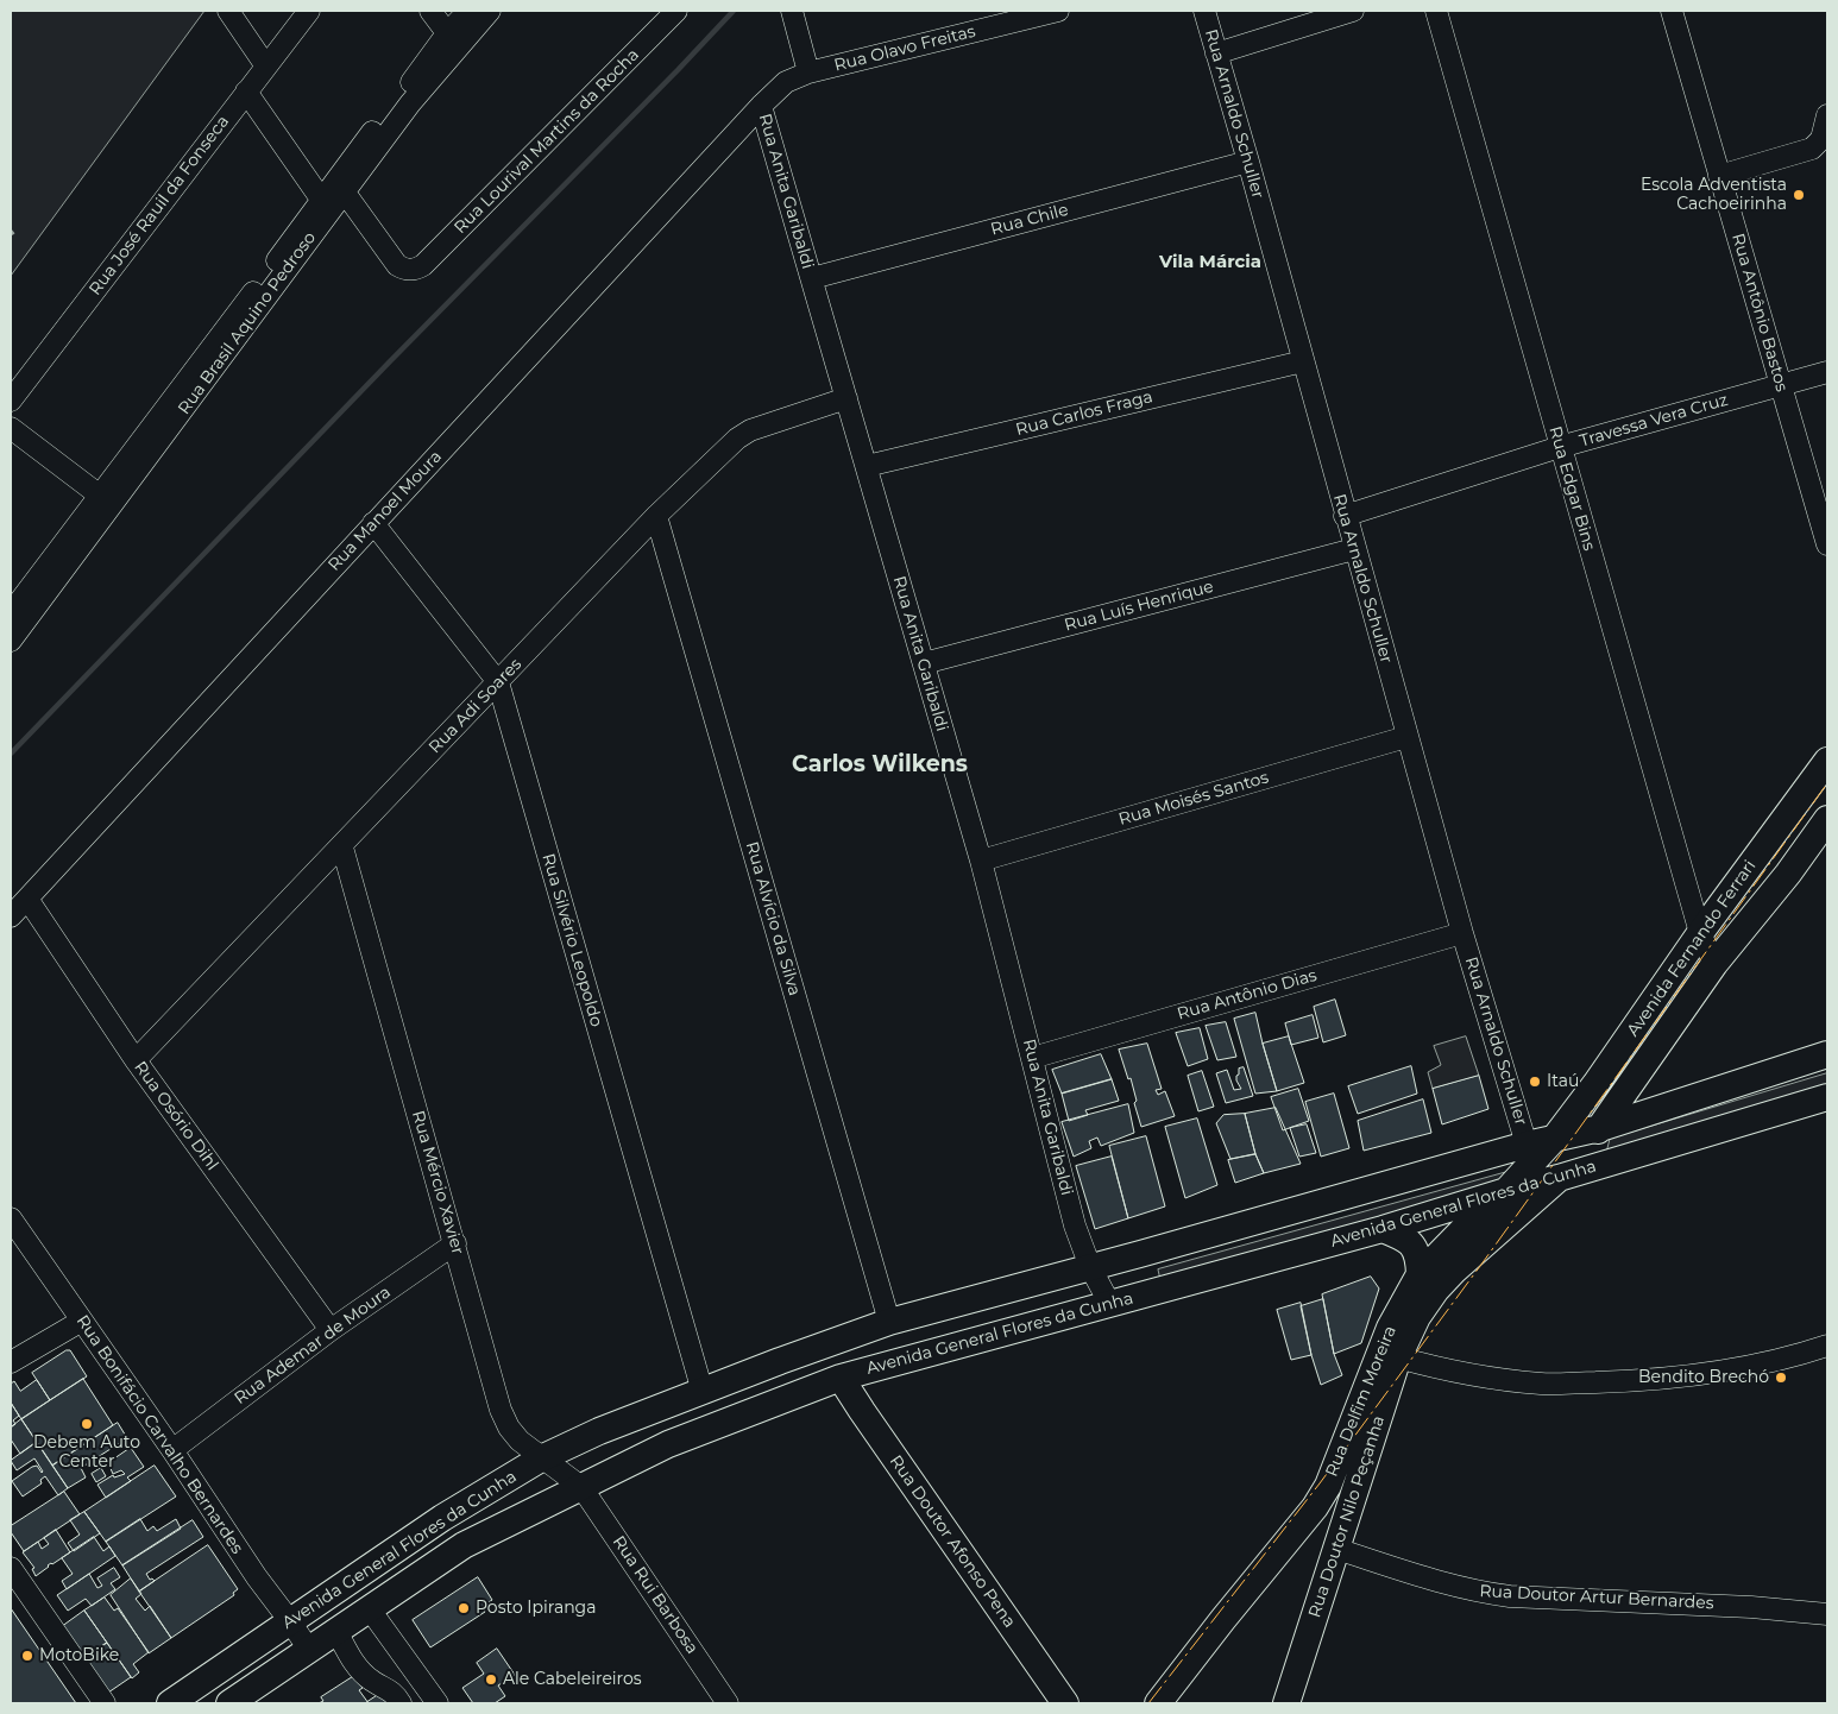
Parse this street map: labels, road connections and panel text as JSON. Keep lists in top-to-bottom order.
{
  "streets": {
    "main road": [
      "Avenida Fernando Ferrari",
      "Avenida General Flores da Cunha",
      "Rua Delfim Moreira",
      "Rua Doutor Nilo Peçanha",
      "Rua Doutor Afonso Pena"
    ],
    "street": [
      "Rua Olavo Freitas",
      "Rua Arnaldo Schuller",
      "Rua Lourival Martins da Rocha",
      "Rua Anita Garibaldi",
      "Rua José Rauil da Fonseca",
      "Rua Chile",
      "Rua Antônio Bastos",
      "Rua Brasil Aquino Pedroso",
      "Rua Carlos Fraga",
      "Travessa Vera Cruz",
      "Rua Edgar Bins",
      "Rua Manoel Moura",
      "Rua Luís Henrique",
      "Rua Adi Soares",
      "Rua Moisés Santos",
      "Rua Alvício da Silva",
      "Rua Silvério Leopoldo",
      "Rua Antônio Dias",
      "Rua Osório Dihl",
      "Rua Mércio Xavier",
      "Rua Ademar de Moura",
      "Rua Bonifácio Carvalho Bernardes",
      "Rua Rui Barbosa",
      "Rua Doutor Artur Bernardes"
    ]
  },
  "crossings": [
    ["Rua Olavo Freitas", "Rua Anita Garibaldi"],
    ["Rua Olavo Freitas", "Rua Manoel Moura"],
    ["Rua Arnaldo Schuller", "Rua Chile"],
    ["Rua Arnaldo Schuller", "Rua Carlos Fraga"],
    ["Rua Arnaldo Schuller", "Travessa Vera Cruz"],
    ["Rua Arnaldo Schuller", "Rua Luís Henrique"],
    ["Rua Arnaldo Schuller", "Rua Moisés Santos"],
    ["Rua Arnaldo Schuller", "Rua Antônio Dias"],
    ["Rua Arnaldo Schuller", "Avenida General Flores da Cunha"],
    ["Rua Lourival Martins da Rocha", "Rua Brasil Aquino Pedroso"],
    ["Rua Anita Garibaldi", "Rua Chile"],
    ["Rua Anita Garibaldi", "Rua Carlos Fraga"],
    ["Rua Anita Garibaldi", "Rua Manoel Moura"],
    ["Rua Anita Garibaldi", "Rua Luís Henrique"],
    ["Rua Anita Garibaldi", "Rua Adi Soares"],
    ["Rua Anita Garibaldi", "Rua Moisés Santos"],
    ["Rua Anita Garibaldi", "Rua Antônio Dias"],
    ["Rua Anita Garibaldi", "Avenida General Flores da Cunha"],
    ["Rua Antônio Bastos", "Travessa Vera Cruz"],
    ["Travessa Vera Cruz", "Rua Edgar Bins"],
    ["Rua Edgar Bins", "Avenida Fernando Ferrari"],
    ["Rua Manoel Moura", "Rua Silvério Leopoldo"],
    ["Rua Manoel Moura", "Rua Osório Dihl"],
    ["Rua Adi Soares", "Rua Alvício da Silva"],
    ["Rua Adi Soares", "Rua Silvério Leopoldo"],
    ["Rua Adi Soares", "Rua Osório Dihl"],
    ["Rua Adi Soares", "Rua Mércio Xavier"],
    ["Rua Alvício da Silva", "Avenida General Flores da Cunha"],
    ["Rua Silvério Leopoldo", "Avenida General Flores da Cunha"],
    ["Avenida Fernando Ferrari", "Avenida General Flores da Cunha"],
    ["Avenida Fernando Ferrari", "Rua Delfim Moreira"],
    ["Avenida Fernando Ferrari", "Rua Doutor Nilo Peçanha"],
    ["Rua Osório Dihl", "Rua Ademar de Moura"],
    ["Rua Mércio Xavier", "Avenida General Flores da Cunha"],
    ["Rua Mércio Xavier", "Rua Ademar de Moura"],
    ["Rua Mércio Xavier", "Rua Rui Barbosa"],
    ["Avenida General Flores da Cunha", "Rua Delfim Moreira"],
    ["Avenida General Flores da Cunha", "Rua Bonifácio Carvalho Bernardes"],
    ["Avenida General Flores da Cunha", "Rua Doutor Nilo Peçanha"],
    ["Avenida General Flores da Cunha", "Rua Doutor Afonso Pena"],
    ["Avenida General Flores da Cunha", "Rua Rui Barbosa"],
    ["Rua Ademar de Moura", "Rua Bonifácio Carvalho Bernardes"],
    ["Rua Doutor Nilo Peçanha", "Rua Doutor Artur Bernardes"]
  ],
  "districts": ["Vila Márcia", "Carlos Wilkens"],
  "places": [
    "Escola Adventista Cachoeirinha",
    "Itaú",
    "Bendito Brechó",
    "Debem Auto Center",
    "Posto Ipiranga",
    "MotoBike",
    "Ale Cabeleireiros"
  ]
}
